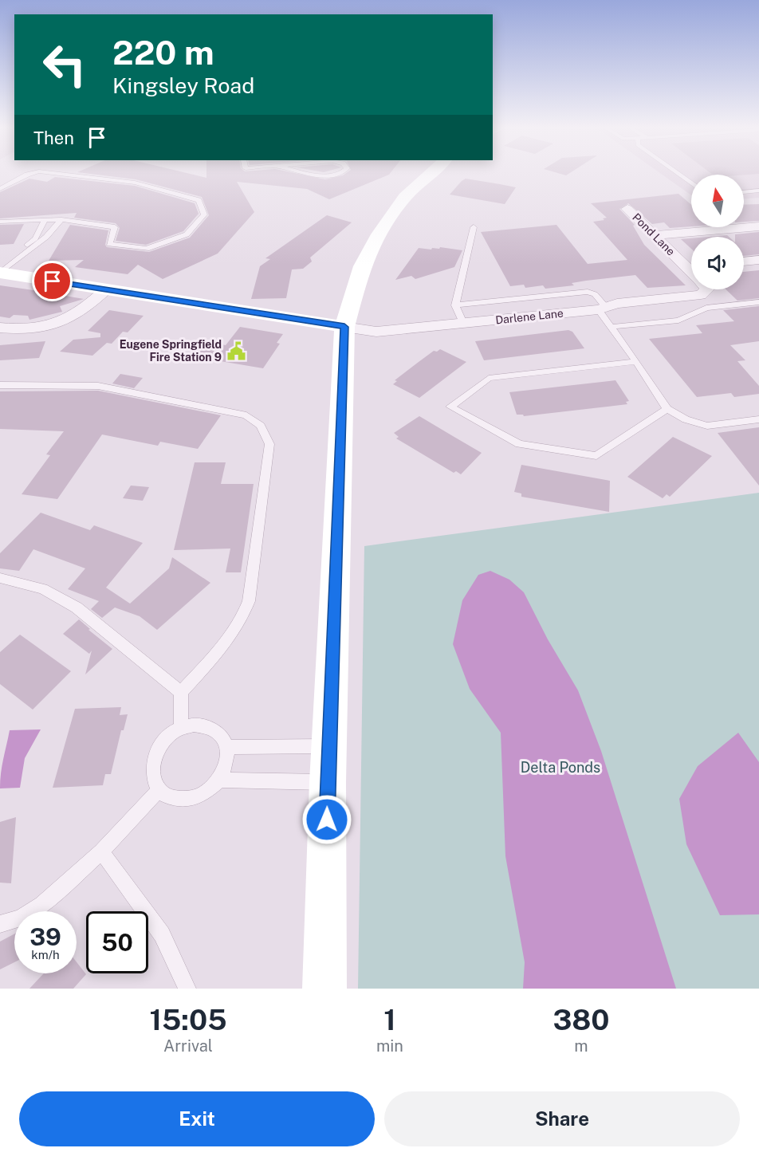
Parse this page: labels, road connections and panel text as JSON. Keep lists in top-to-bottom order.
{
  "streets": {
    "street": ["Pond Lane", "Darlene Lane"]
  },
  "parks": ["Delta Ponds"],
  "places": {
    "public building": ["Eugene Springfield Fire Station 9"]
  },
  "north": "top",
  "page": {
    "turn": ["220 m", "Kingsley Road"],
    "then": "Then",
    "speed": "39 km/h",
    "limit": "50",
    "eta": [
      "15:05",
      "Arrival",
      "1",
      "min",
      "380",
      "m"
    ],
    "buttons": ["Exit", "Share"]
  }
}
